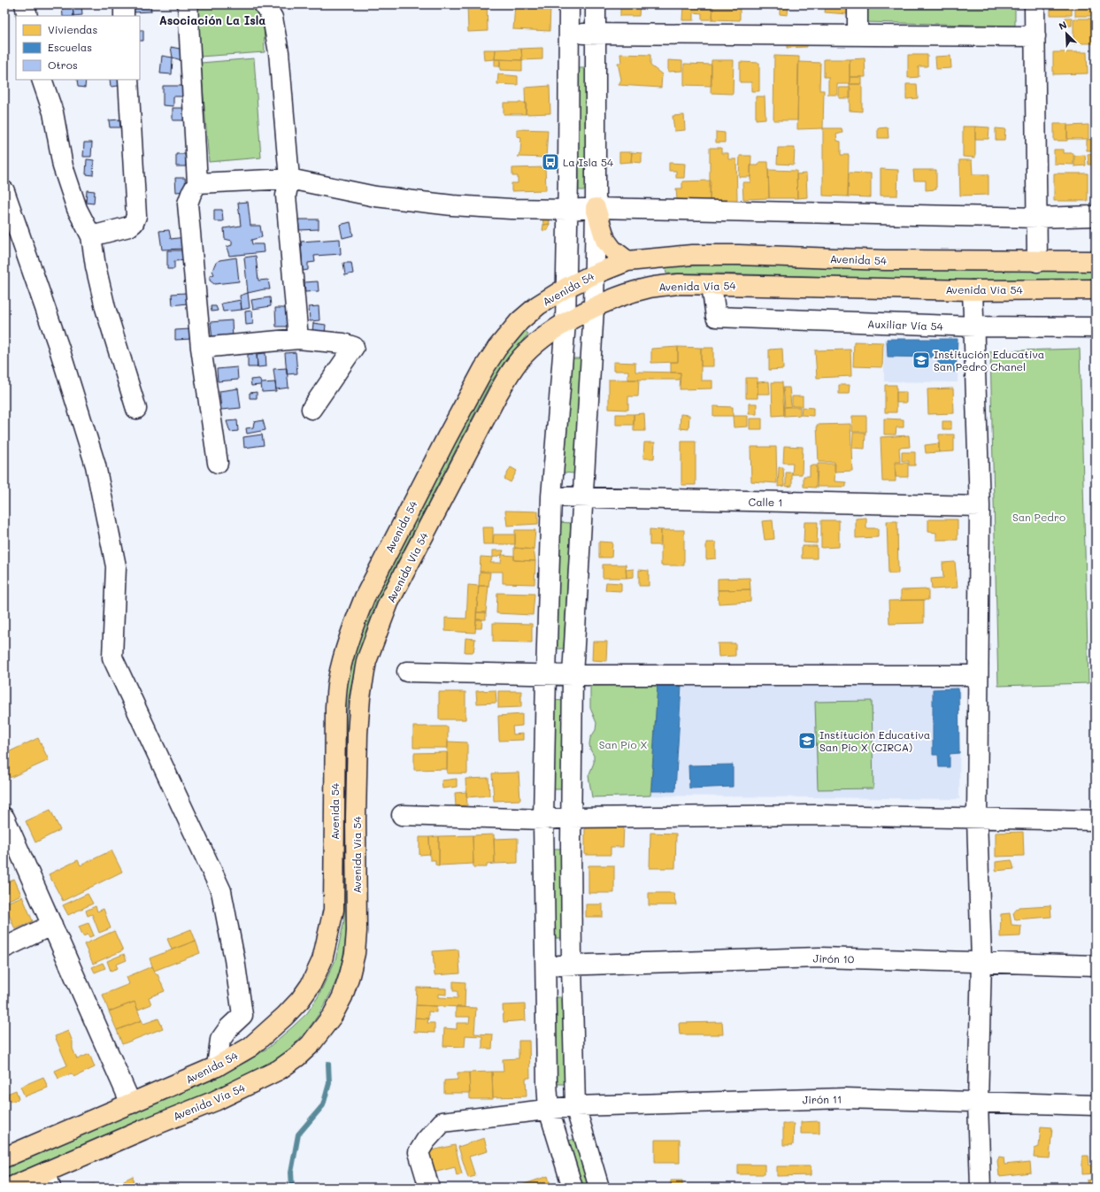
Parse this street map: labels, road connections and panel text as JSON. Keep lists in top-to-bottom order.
{
  "streets": {
    "main road": ["Avenida 54", "Avenida Vía 54"],
    "street": [
      "Auxiliar Vía 54",
      "Calle 1",
      "Jirón 10",
      "Jirón 11"
    ]
  },
  "crossings": [
    ["Avenida Vía 54", "Auxiliar Vía 54"]
  ],
  "districts": ["Asociación La Isla"],
  "parks": ["San Pedro", "San Pío X"],
  "places": {
    "bus stop": ["La Isla 54"],
    "school or university": ["Institución Educativa San Pedro Chanel", "Institución Educativa San Pio X (CIRCA)"]
  },
  "legend": ["Viviendas", "Escuelas", "Otros"],
  "north": "top left"
}
